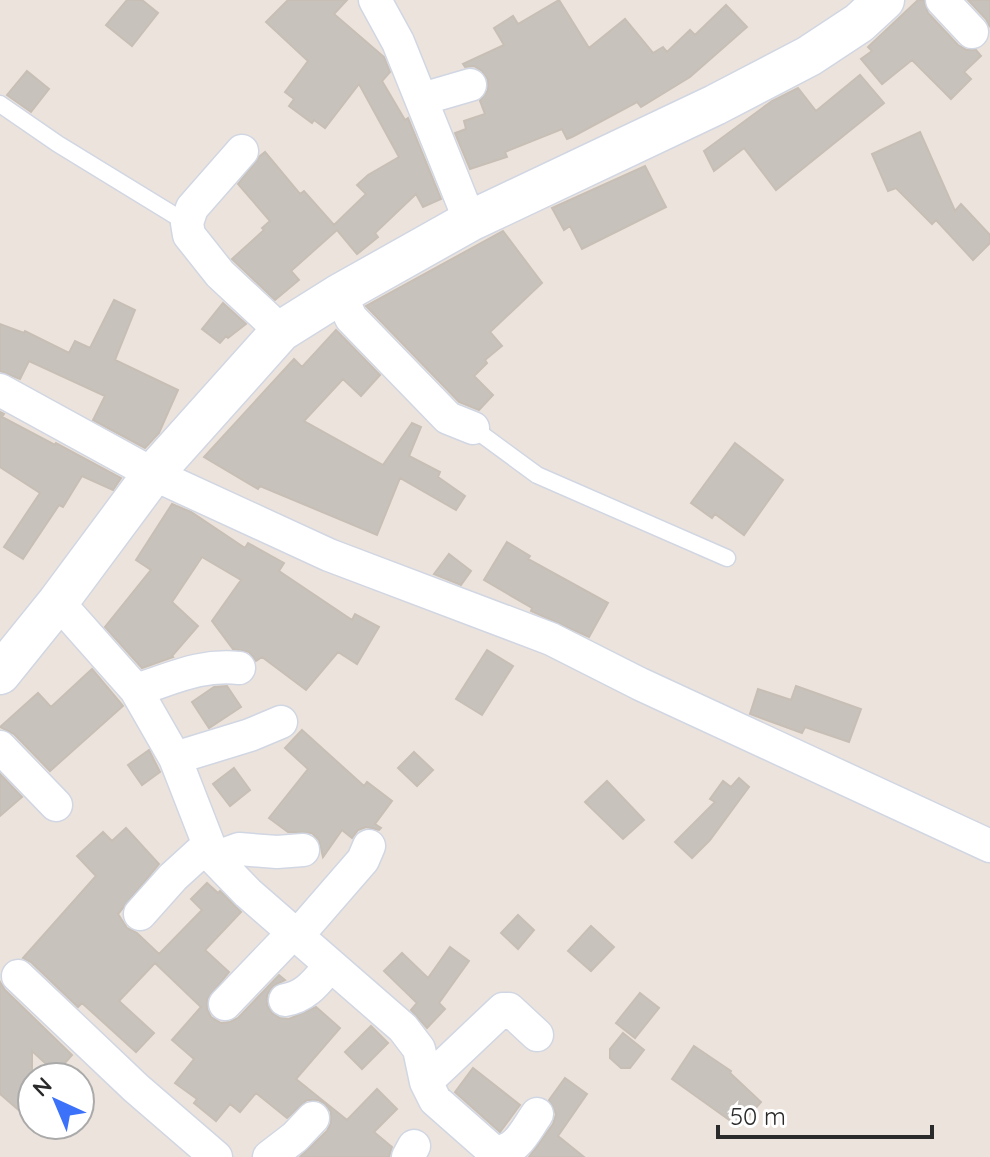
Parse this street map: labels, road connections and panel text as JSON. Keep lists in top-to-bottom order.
{
  "scale_bar": "50 m",
  "north": "top left"
}
